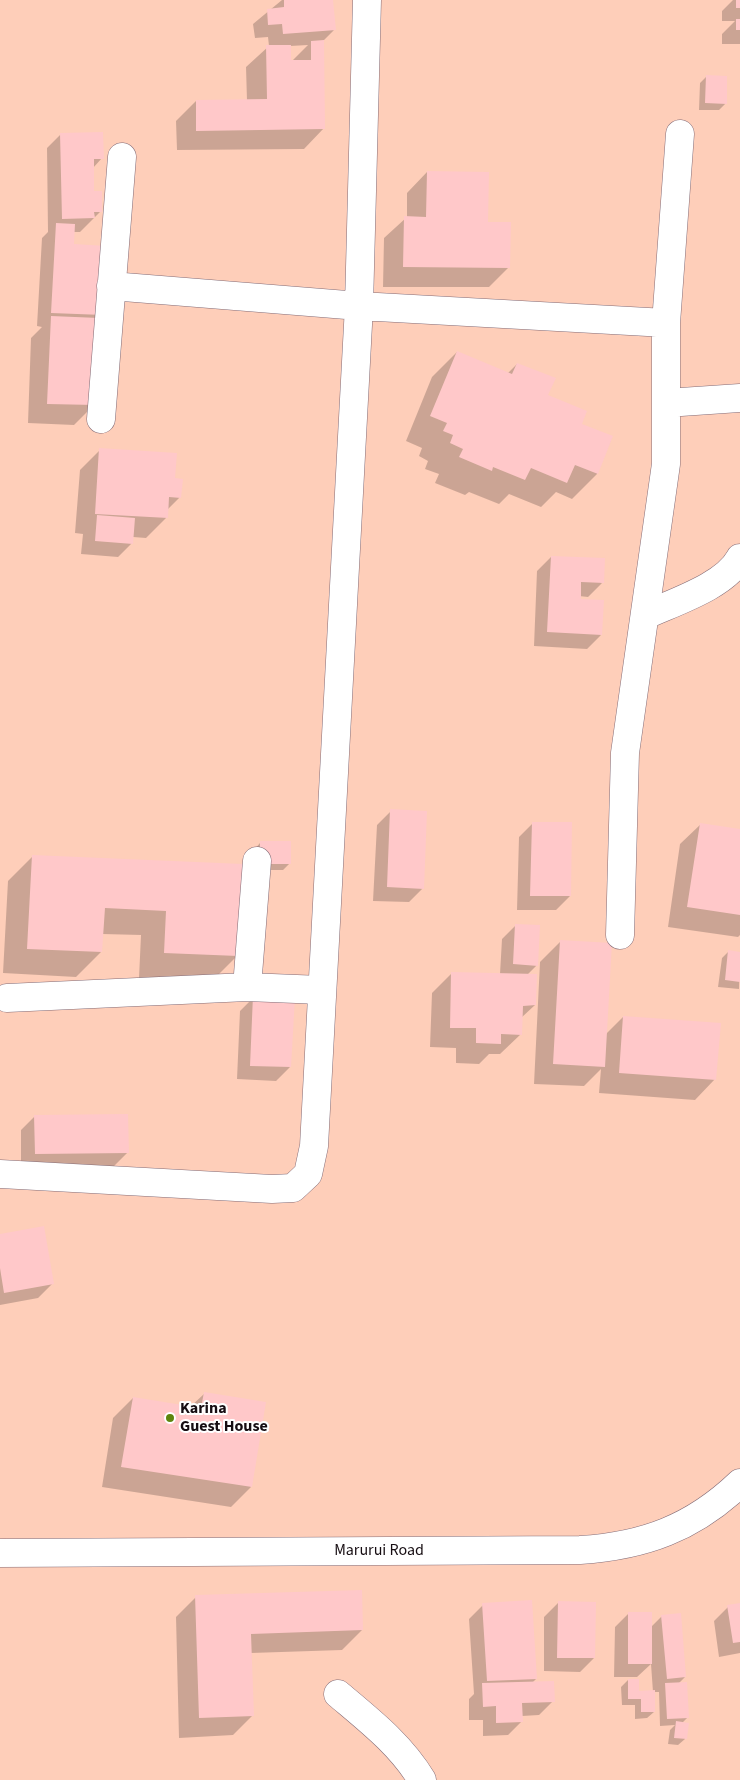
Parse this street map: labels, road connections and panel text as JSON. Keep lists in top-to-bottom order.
{
  "streets": {
    "street": ["Marurui Road"]
  },
  "places": ["Karina Guest House"]
}
